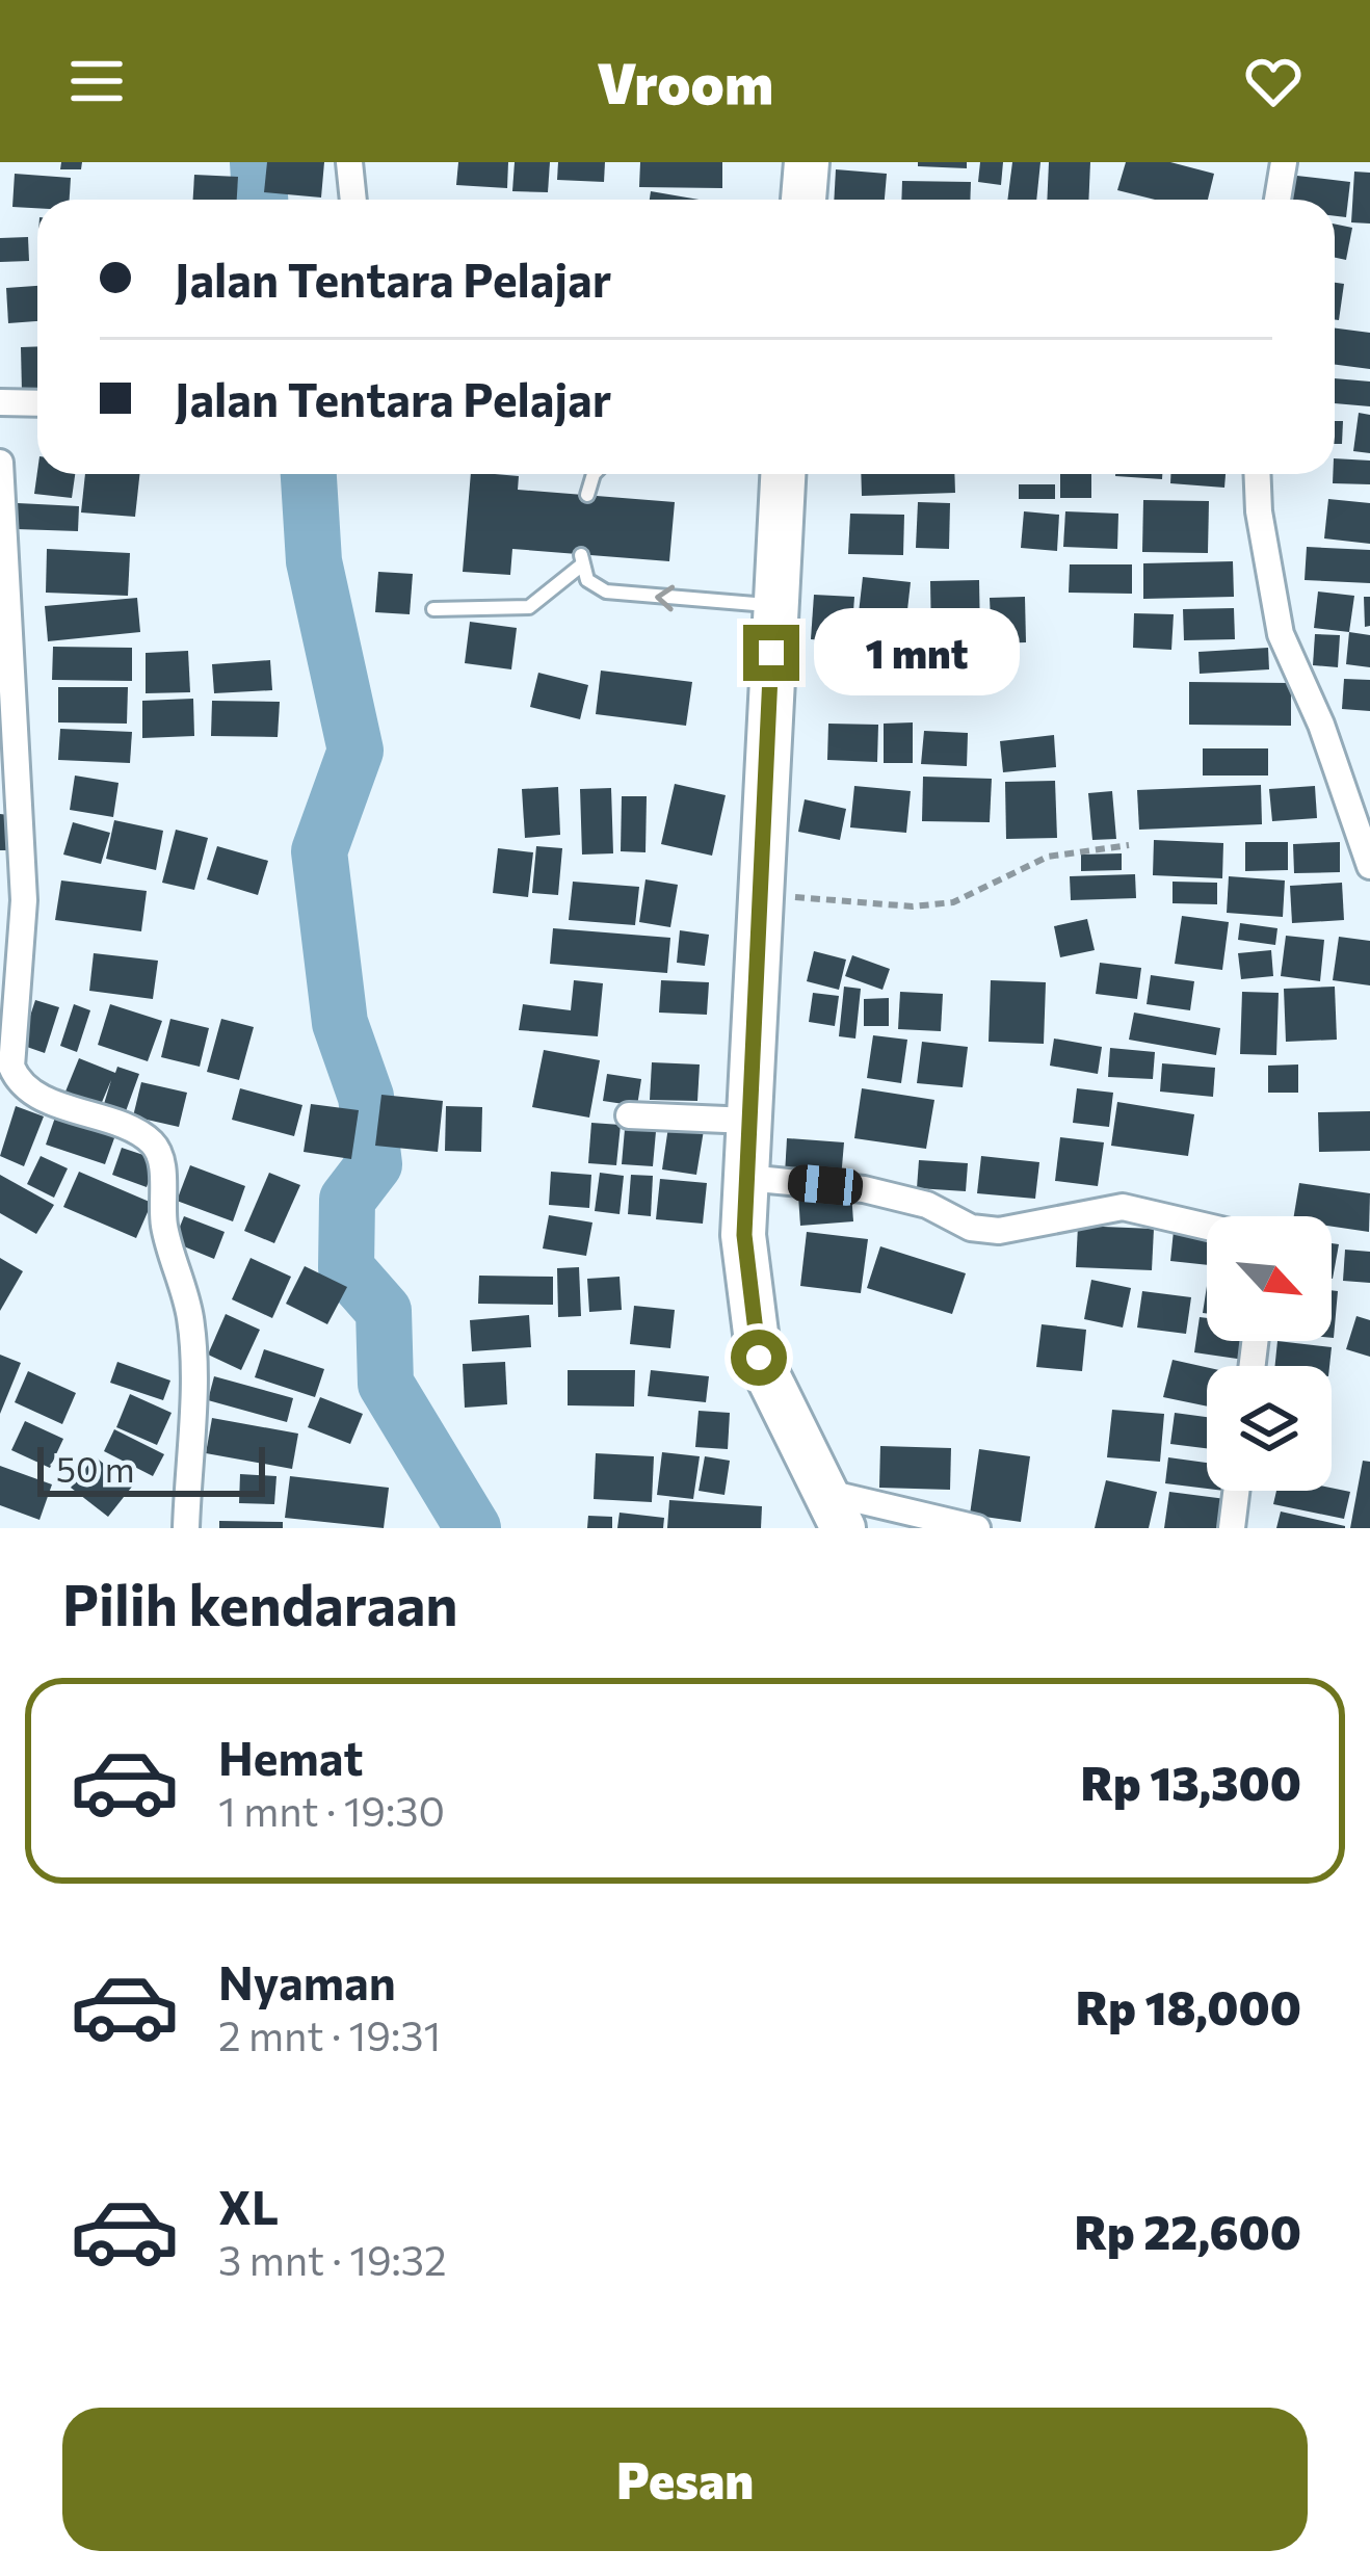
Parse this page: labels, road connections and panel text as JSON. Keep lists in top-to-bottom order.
{
  "scale_bar": "50 m",
  "north": "bottom right",
  "page": {
    "header": "Vroom",
    "banner": ["Jalan Tentara Pelajar", "Jalan Tentara Pelajar"],
    "bubble": "1 mnt",
    "scale": "50 m",
    "heading": "Pilih kendaraan",
    "list": [
      {
        "name": "Hemat",
        "note": "1 mnt · 19:30",
        "value": "Rp 13,300"
      },
      {
        "name": "Nyaman",
        "note": "2 mnt · 19:31",
        "value": "Rp 18,000"
      },
      {
        "name": "XL",
        "note": "3 mnt · 19:32",
        "value": "Rp 22,600"
      }
    ],
    "buttons": "Pesan"
  }
}
